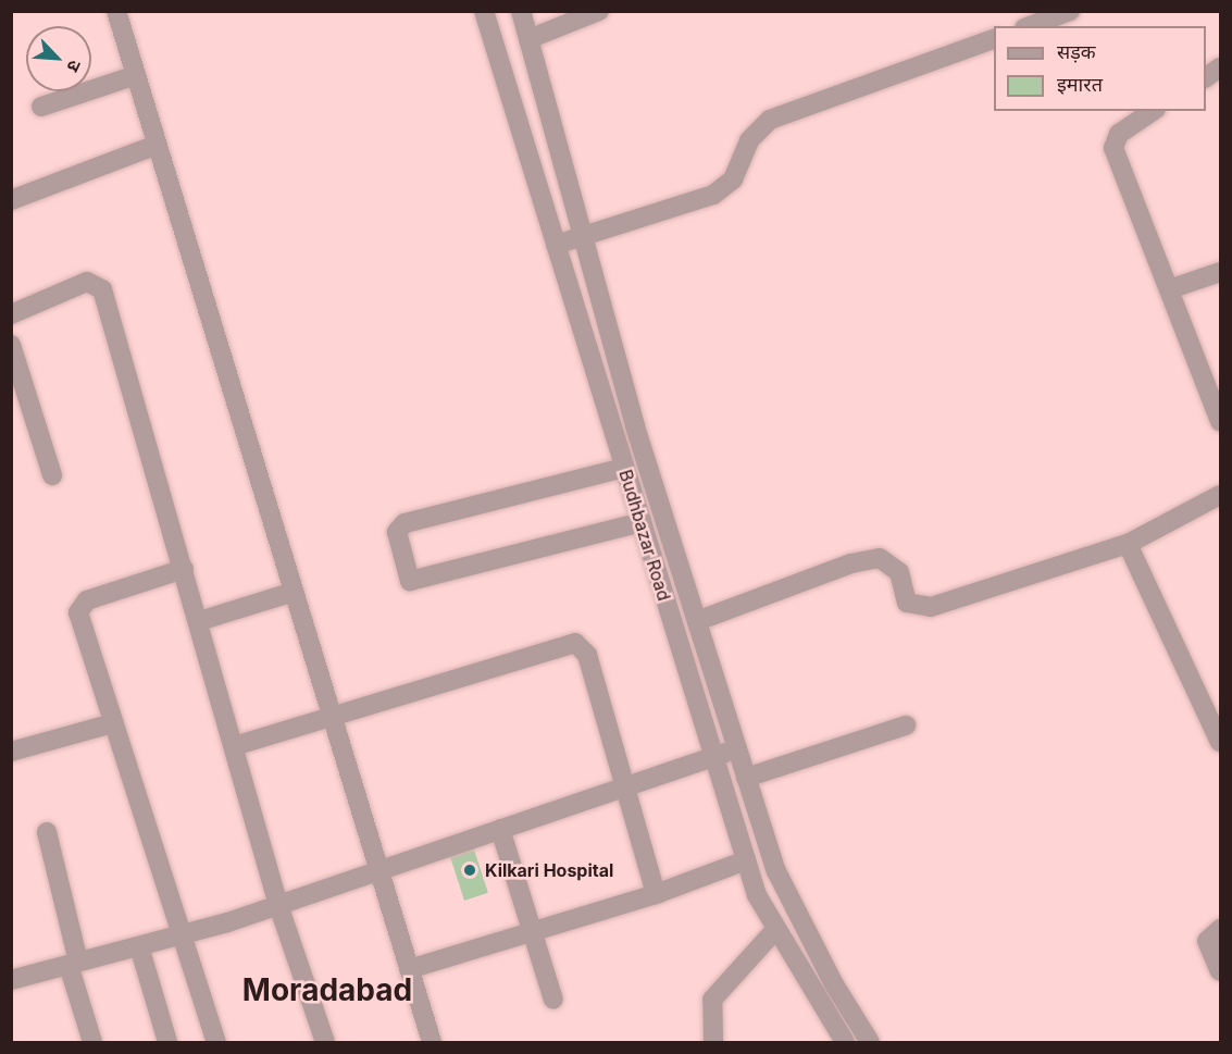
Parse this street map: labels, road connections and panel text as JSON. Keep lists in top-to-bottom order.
{
  "streets": {
    "street": ["Budhbazar Road"]
  },
  "districts": ["Moradabad"],
  "places": ["Kilkari Hospital"],
  "legend": ["सड़क", "इमारत"],
  "north": "bottom right"
}
